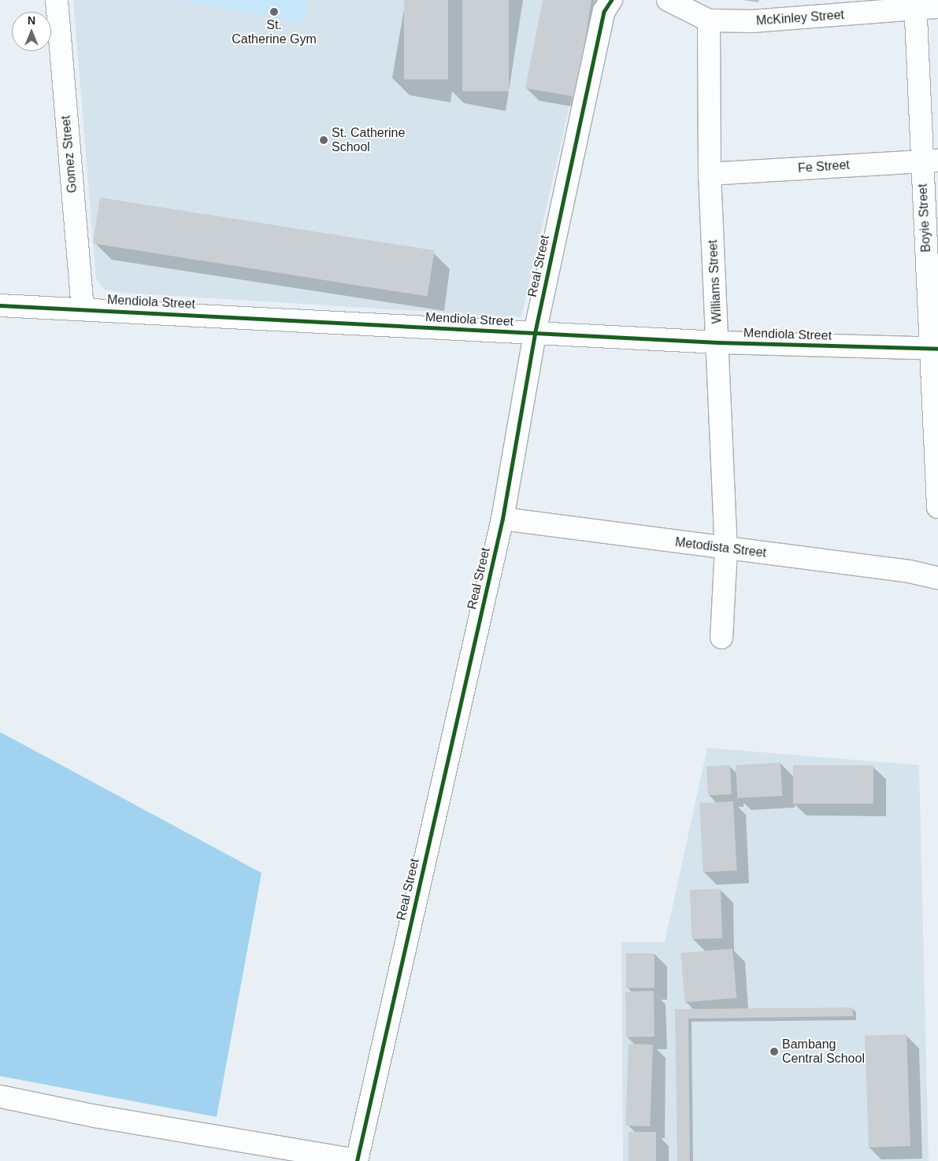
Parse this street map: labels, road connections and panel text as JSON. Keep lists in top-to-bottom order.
{
  "streets": {
    "street": [
      "McKinley Street",
      "Gomez Street",
      "Fe Street",
      "Boyie Street",
      "Real Street",
      "Williams Street",
      "Mendiola Street",
      "Metodista Street"
    ]
  },
  "crossings": [
    ["McKinley Street", "Boyie Street"],
    ["McKinley Street", "Williams Street"],
    ["Gomez Street", "Mendiola Street"],
    ["Fe Street", "Boyie Street"],
    ["Fe Street", "Williams Street"],
    ["Boyie Street", "Mendiola Street"],
    ["Real Street", "Mendiola Street"],
    ["Real Street", "Metodista Street"],
    ["Williams Street", "Mendiola Street"],
    ["Williams Street", "Metodista Street"]
  ],
  "places": ["St. Catherine Gym", "St. Catherine School", "Bambang Central School"],
  "north": "top"
}
